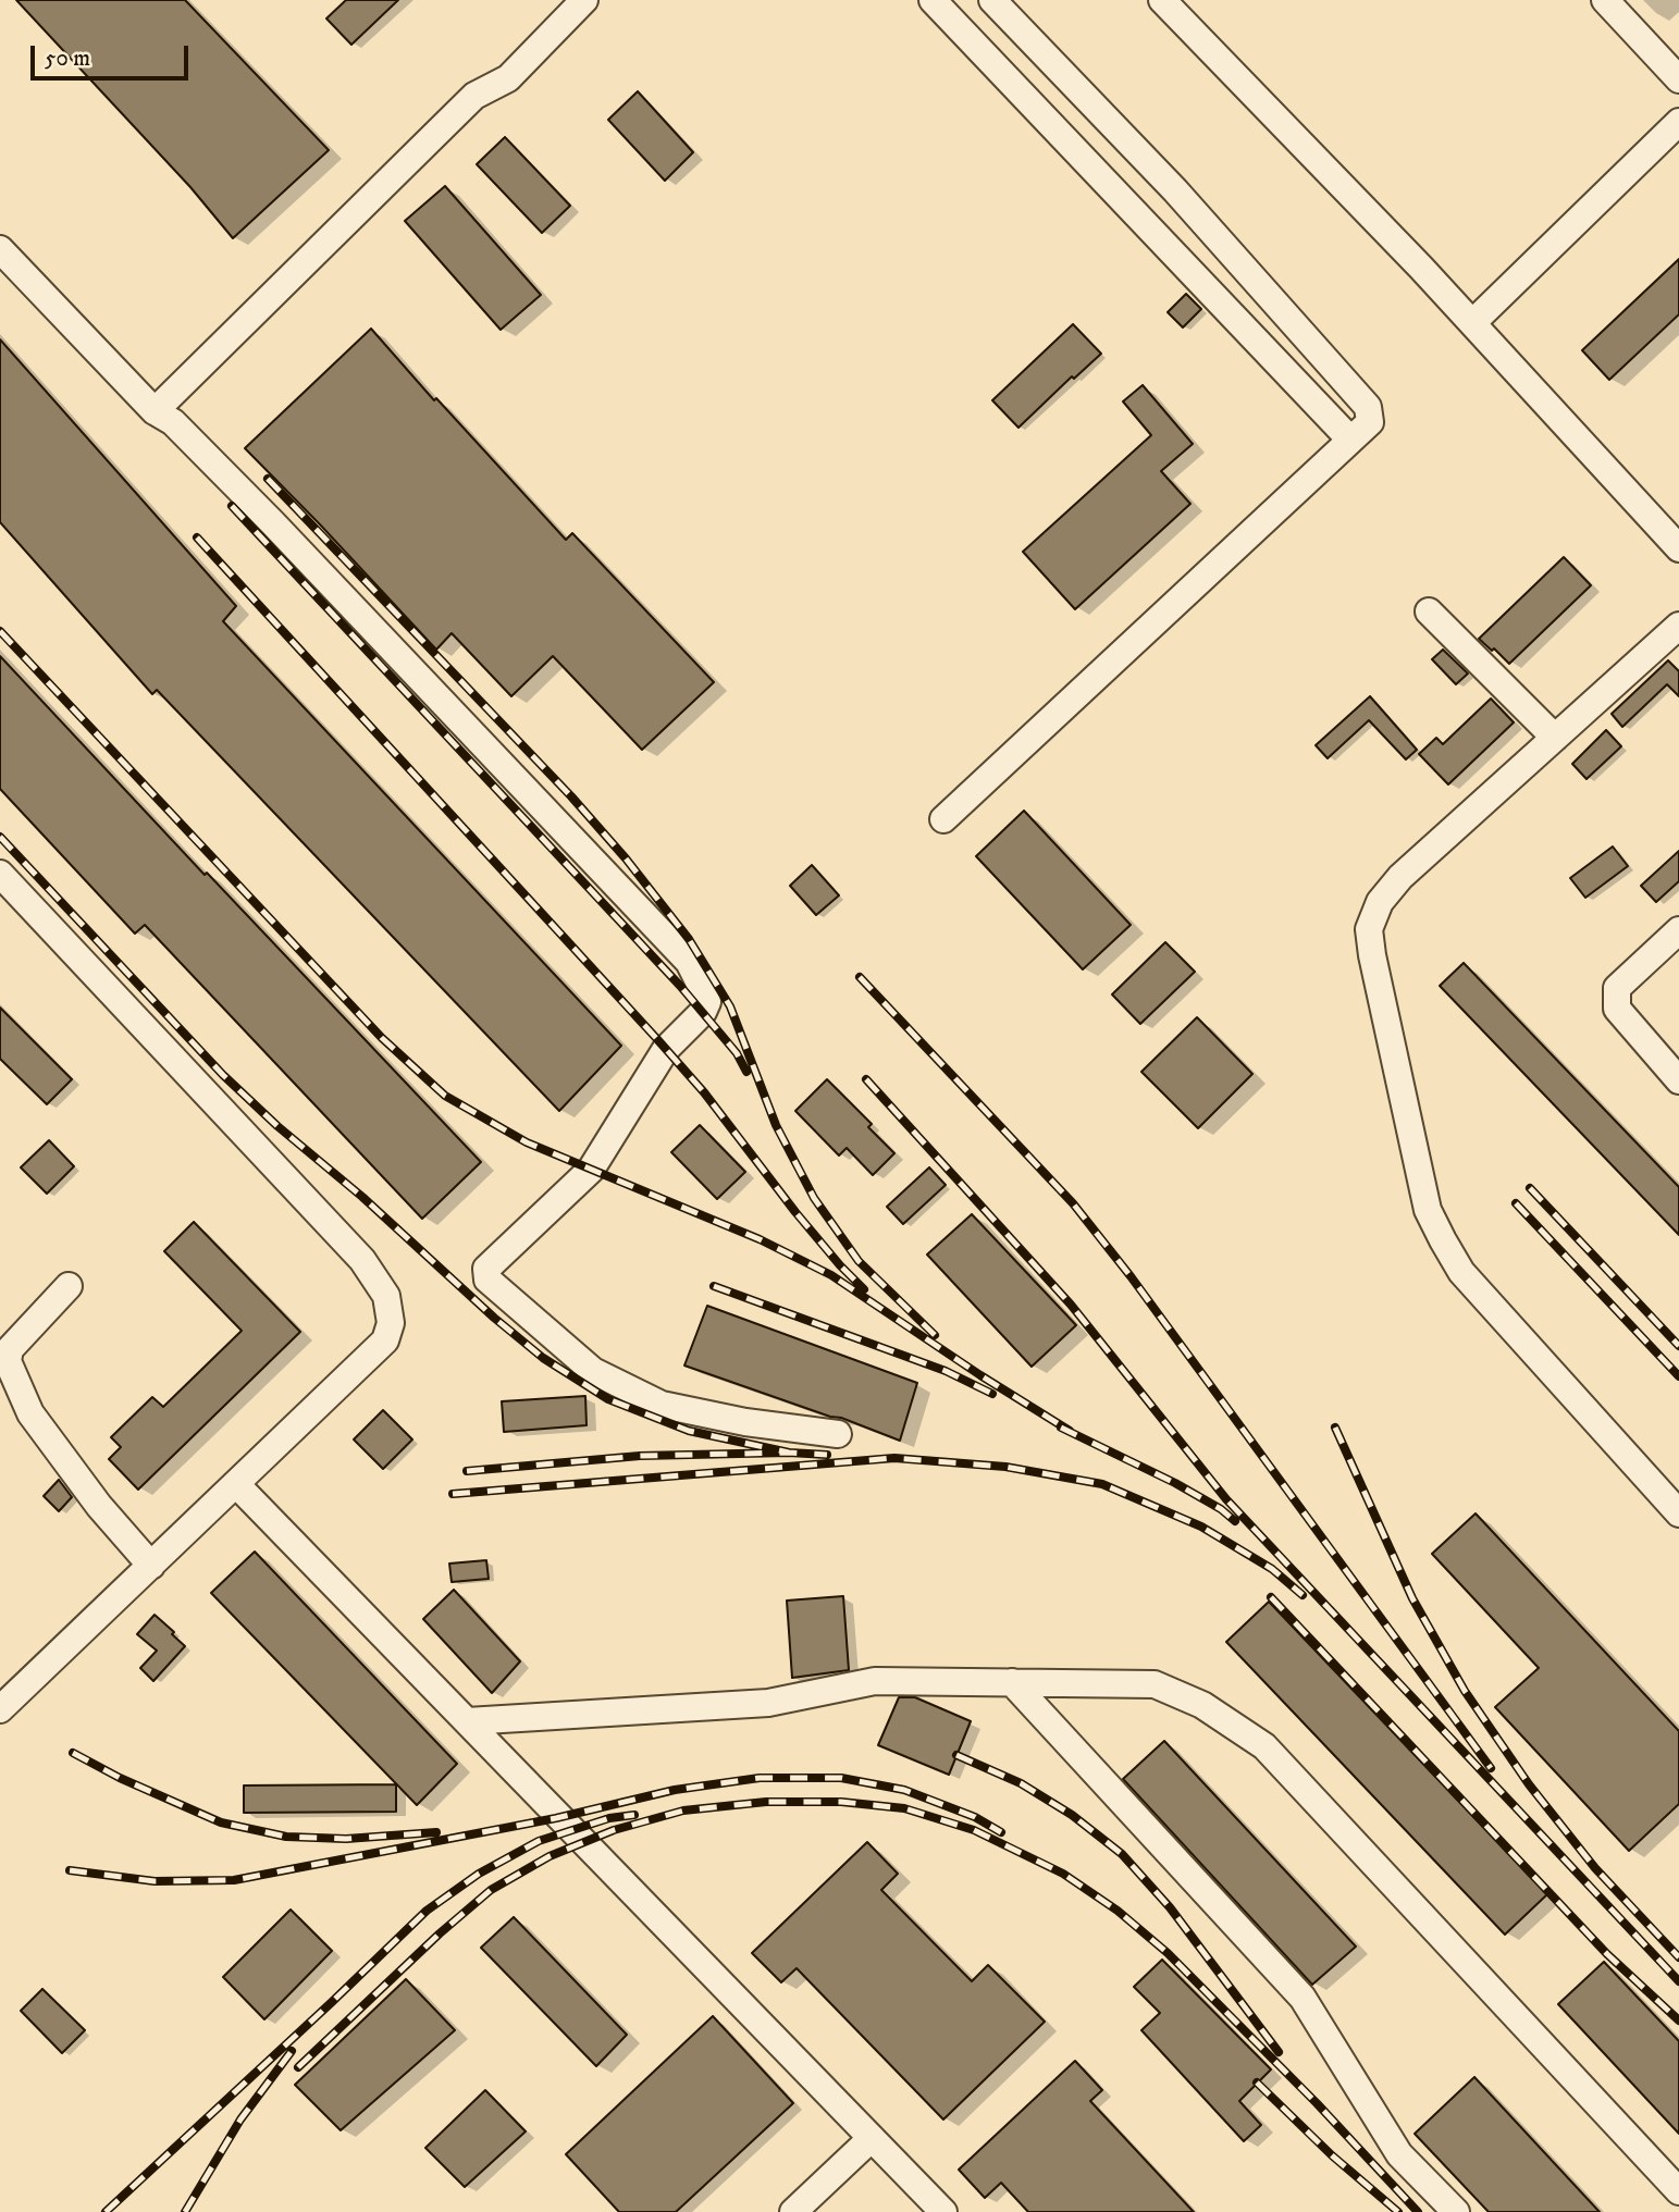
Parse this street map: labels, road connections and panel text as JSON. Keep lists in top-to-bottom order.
{
  "scale_bar": "50 m"
}
